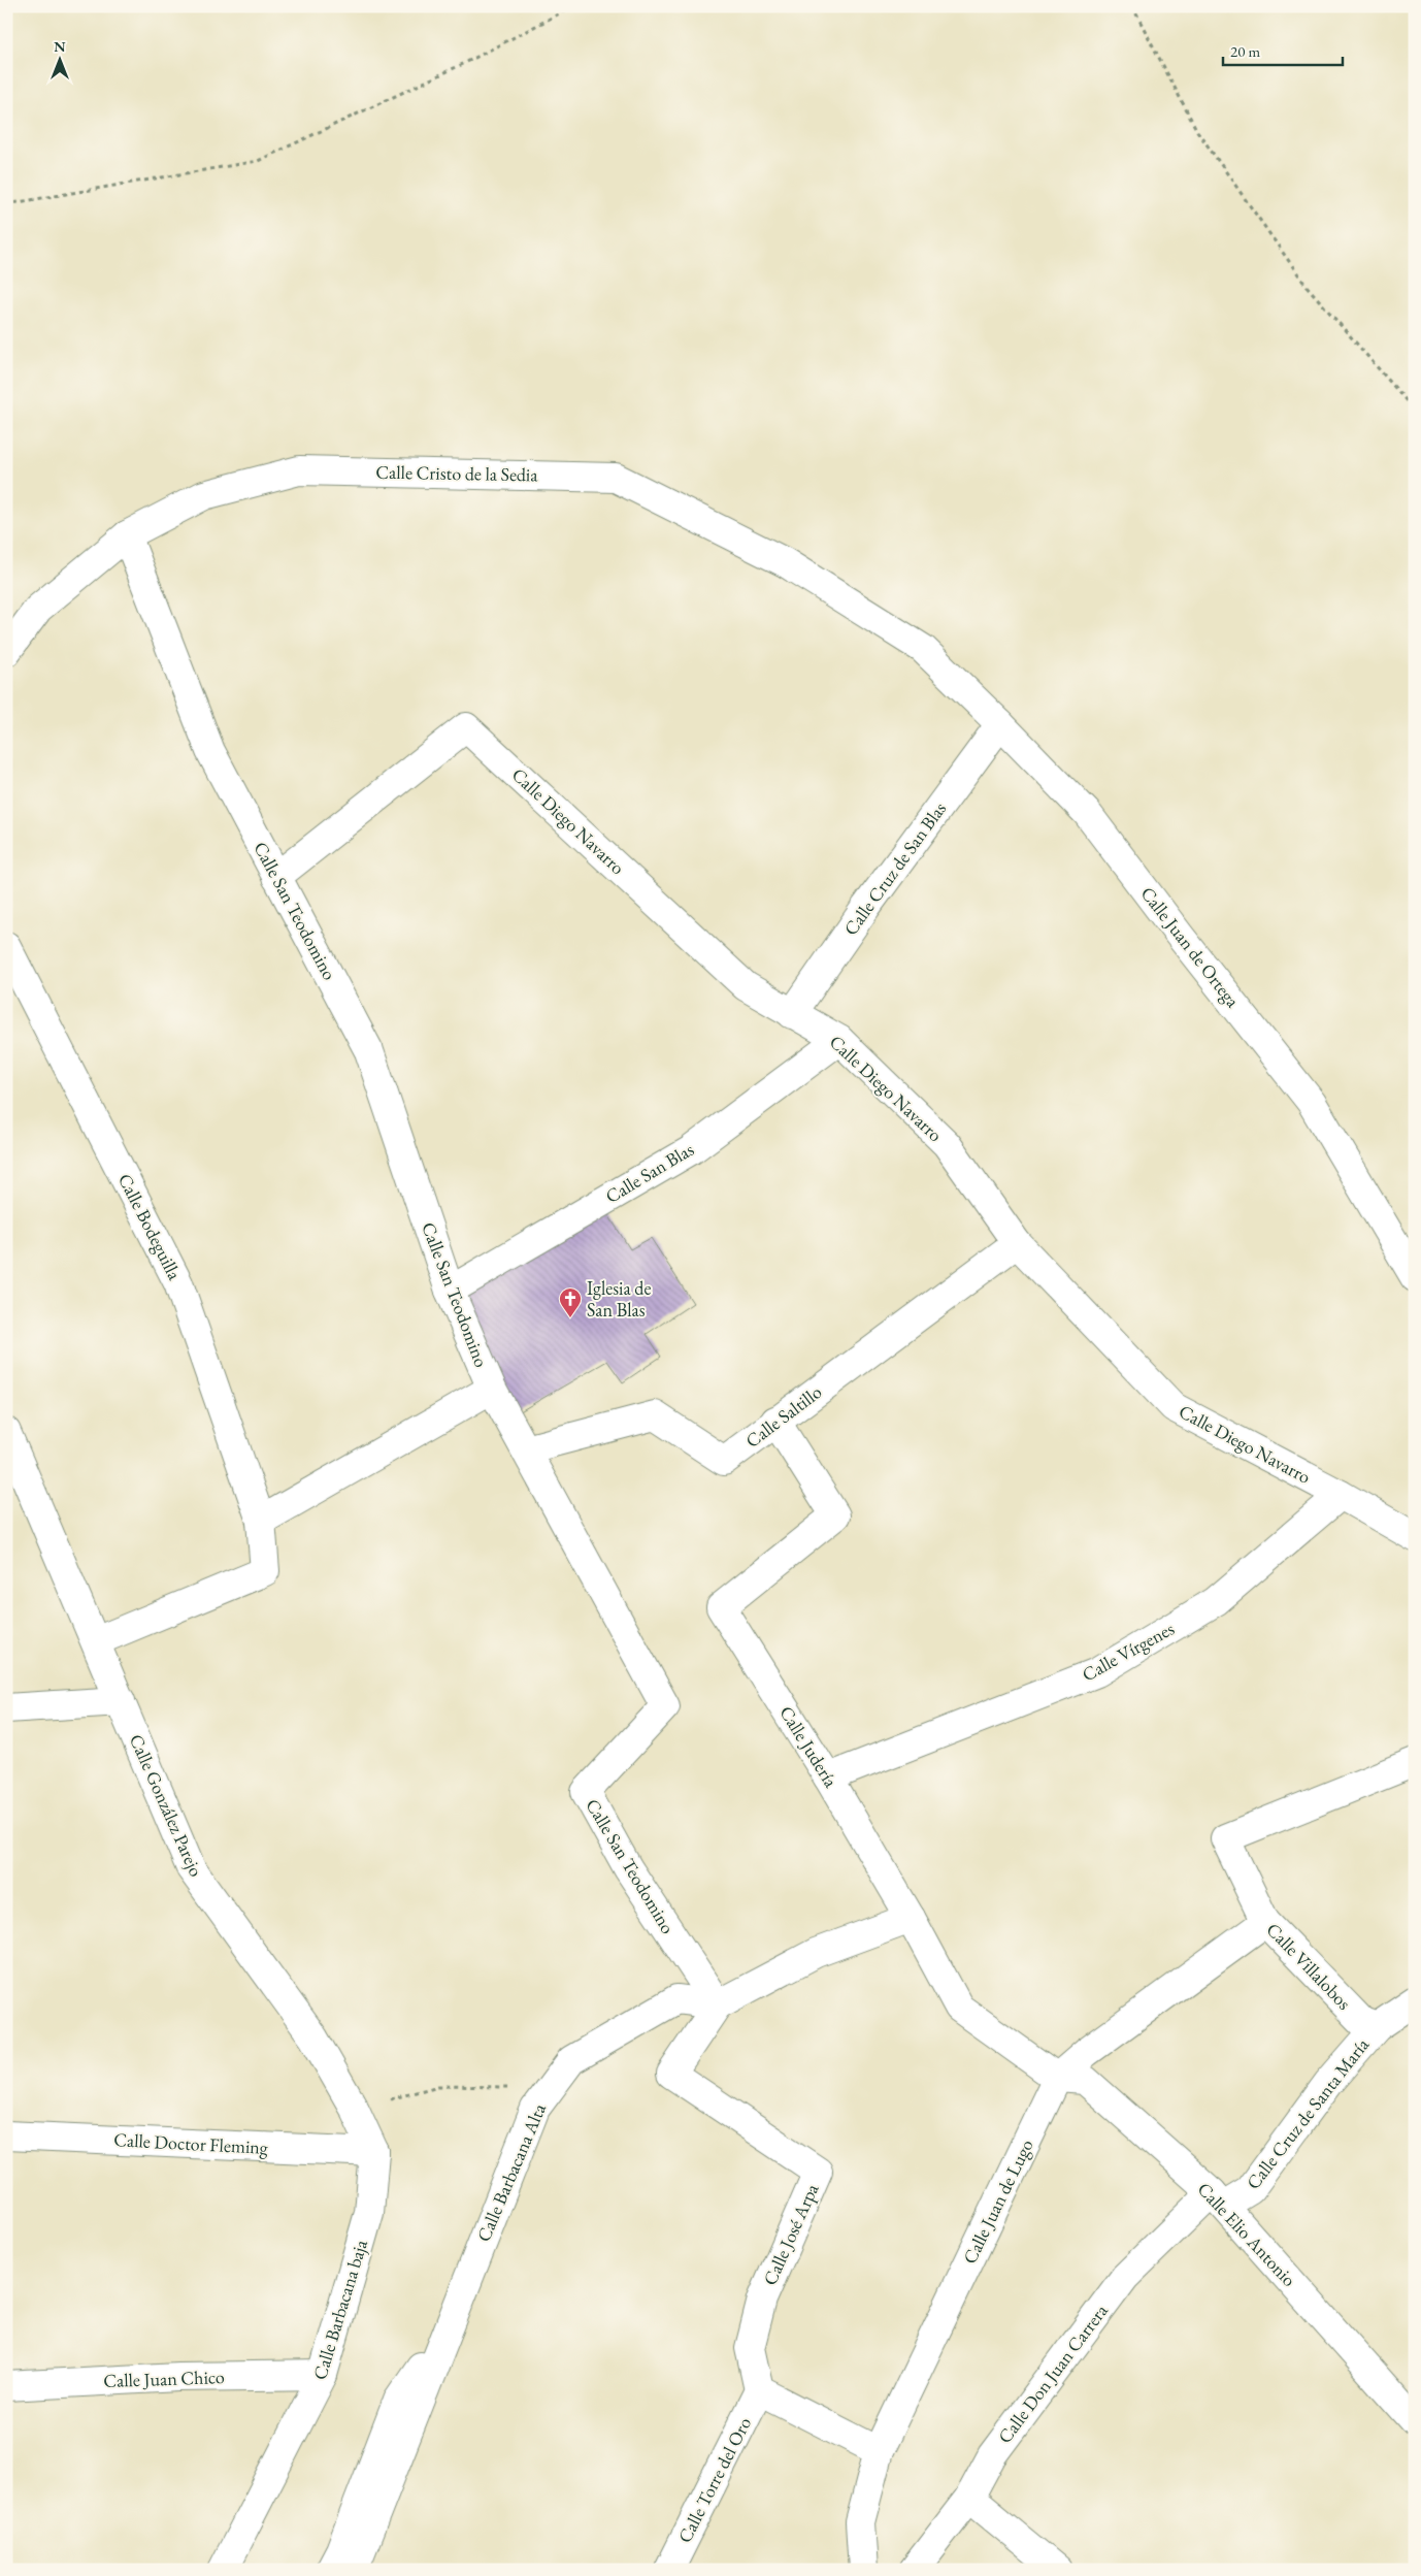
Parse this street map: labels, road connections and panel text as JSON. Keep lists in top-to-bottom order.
{
  "streets": {
    "street": [
      "Calle Cristo de la Sedia",
      "Calle Diego Navarro",
      "Calle Cruz de San Blas",
      "Calle San Teodomino",
      "Calle Juan de Ortega",
      "Calle San Blas",
      "Calle Bodeguilla",
      "Calle Saltillo",
      "Calle Vírgenes",
      "Calle Judería",
      "Calle González Parejo",
      "Calle Villalobos",
      "Calle Cruz de Santa María",
      "Calle Doctor Fleming",
      "Calle Barbacana Alta",
      "Calle Juan de Lugo",
      "Calle José Arpa",
      "Calle Elio Antonio",
      "Calle Barbacana baja",
      "Calle Don Juan Carrera",
      "Calle Juan Chico",
      "Calle Torre del Oro"
    ]
  },
  "crossings": [
    ["Calle Cristo de la Sedia", "Calle San Teodomino"],
    ["Calle Cristo de la Sedia", "Calle Juan de Ortega"],
    ["Calle Diego Navarro", "Calle Cruz de San Blas"],
    ["Calle Diego Navarro", "Calle San Teodomino"],
    ["Calle Diego Navarro", "Calle San Blas"],
    ["Calle Diego Navarro", "Calle Saltillo"],
    ["Calle Diego Navarro", "Calle Vírgenes"],
    ["Calle Cruz de San Blas", "Calle Juan de Ortega"],
    ["Calle San Teodomino", "Calle San Blas"],
    ["Calle San Teodomino", "Calle Saltillo"],
    ["Calle San Teodomino", "Calle Barbacana Alta"],
    ["Calle San Teodomino", "Calle José Arpa"],
    ["Calle Bodeguilla", "Calle González Parejo"],
    ["Calle Saltillo", "Calle Judería"],
    ["Calle Vírgenes", "Calle Judería"],
    ["Calle Judería", "Calle Juan de Lugo"],
    ["Calle Judería", "Calle Elio Antonio"],
    ["Calle González Parejo", "Calle Doctor Fleming"],
    ["Calle González Parejo", "Calle Barbacana baja"],
    ["Calle Villalobos", "Calle Cruz de Santa María"],
    ["Calle Villalobos", "Calle Juan de Lugo"],
    ["Calle Cruz de Santa María", "Calle Elio Antonio"],
    ["Calle Cruz de Santa María", "Calle Don Juan Carrera"],
    ["Calle Doctor Fleming", "Calle Barbacana baja"],
    ["Calle Barbacana Alta", "Calle José Arpa"],
    ["Calle Juan de Lugo", "Calle Elio Antonio"],
    ["Calle José Arpa", "Calle Torre del Oro"],
    ["Calle Elio Antonio", "Calle Don Juan Carrera"],
    ["Calle Barbacana baja", "Calle Juan Chico"]
  ],
  "places": {
    "church": ["Iglesia de San Blas"]
  },
  "scale_bar": "20 m",
  "north": "top"
}
